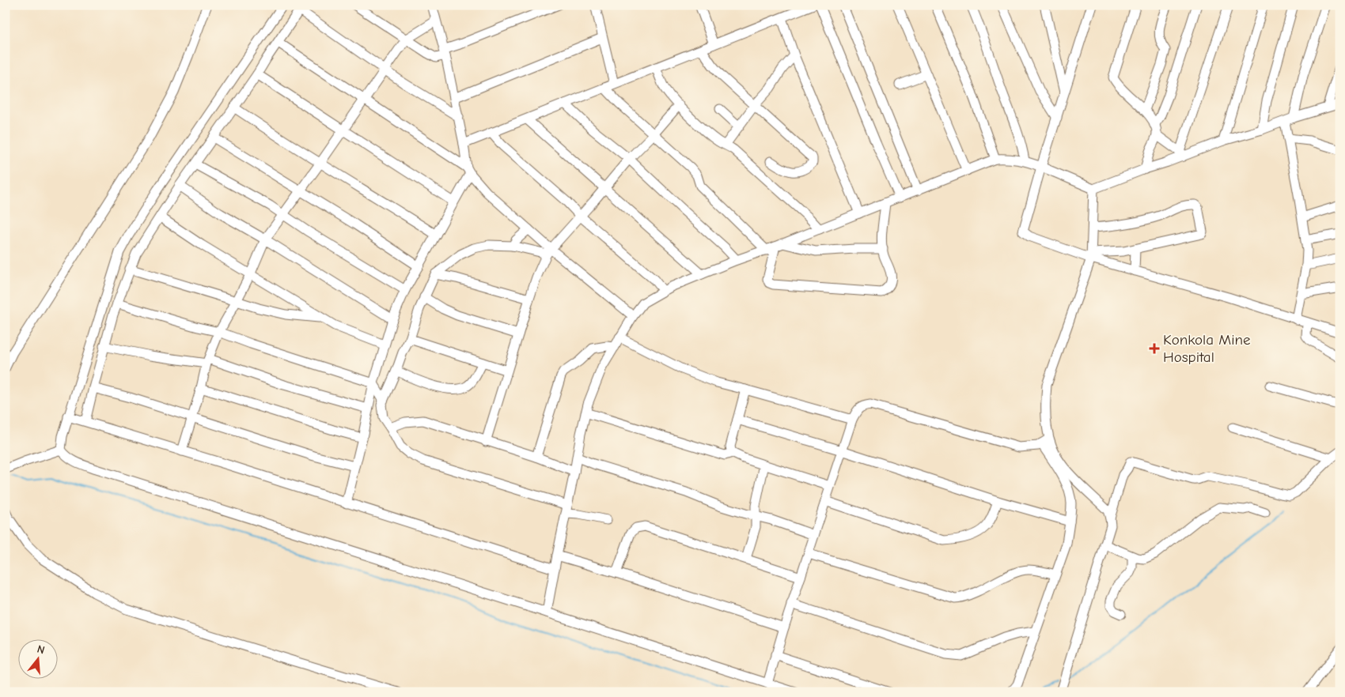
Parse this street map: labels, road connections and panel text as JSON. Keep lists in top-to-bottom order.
{
  "places": {
    "health": ["Konkola Mine Hospital"]
  },
  "north": "top"
}
